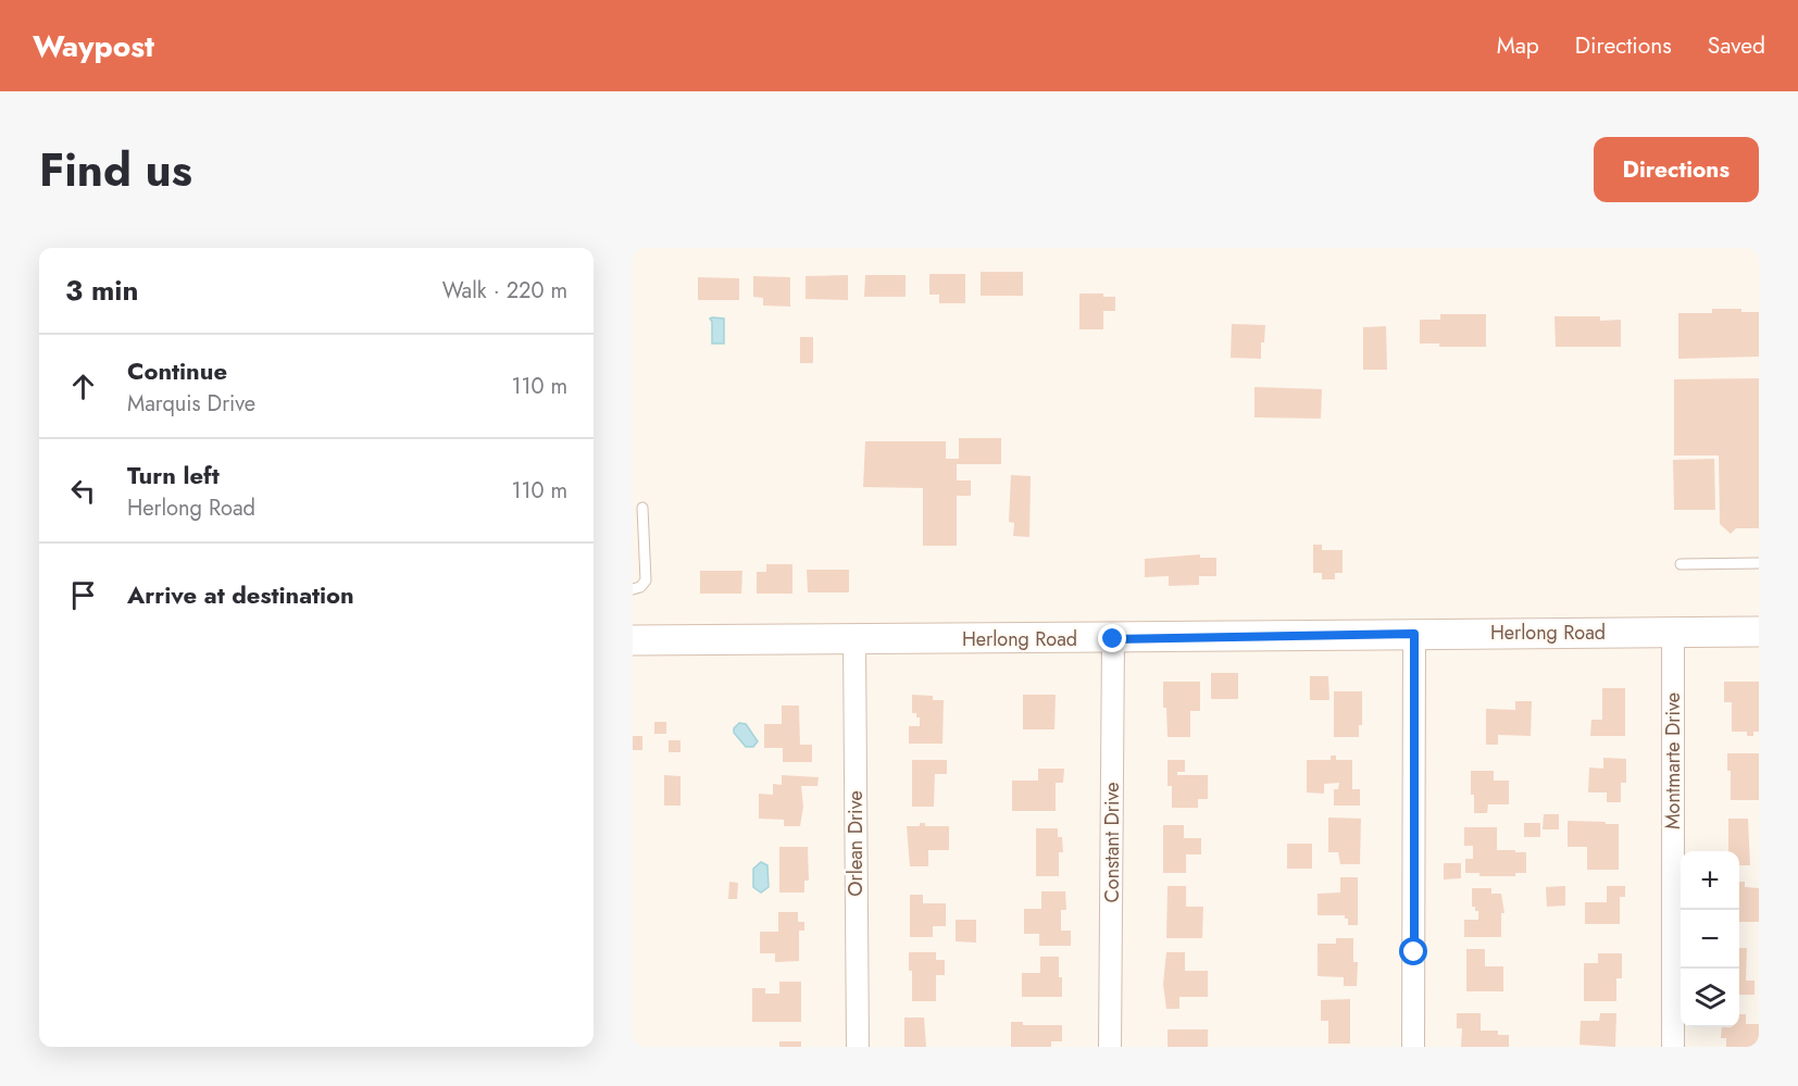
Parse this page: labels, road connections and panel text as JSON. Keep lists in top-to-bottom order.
{
  "streets": {
    "street": [
      "Herlong Road",
      "Montmarte Drive",
      "Constant Drive",
      "Orlean Drive"
    ]
  },
  "crossings": [
    ["Herlong Road", "Montmarte Drive"],
    ["Herlong Road", "Constant Drive"],
    ["Herlong Road", "Orlean Drive"]
  ],
  "page": {
    "header": "Waypost",
    "nav": ["Map", "Directions", "Saved"],
    "title": "Find us",
    "buttons": "Directions",
    "heading": ["3 min", "Walk · 220 m"],
    "list": [
      ["Continue", "Marquis Drive", "110 m"],
      ["Turn left", "Herlong Road", "110 m"],
      "Arrive at destination"
    ],
    "map_buttons": ["+", "−"]
  }
}
